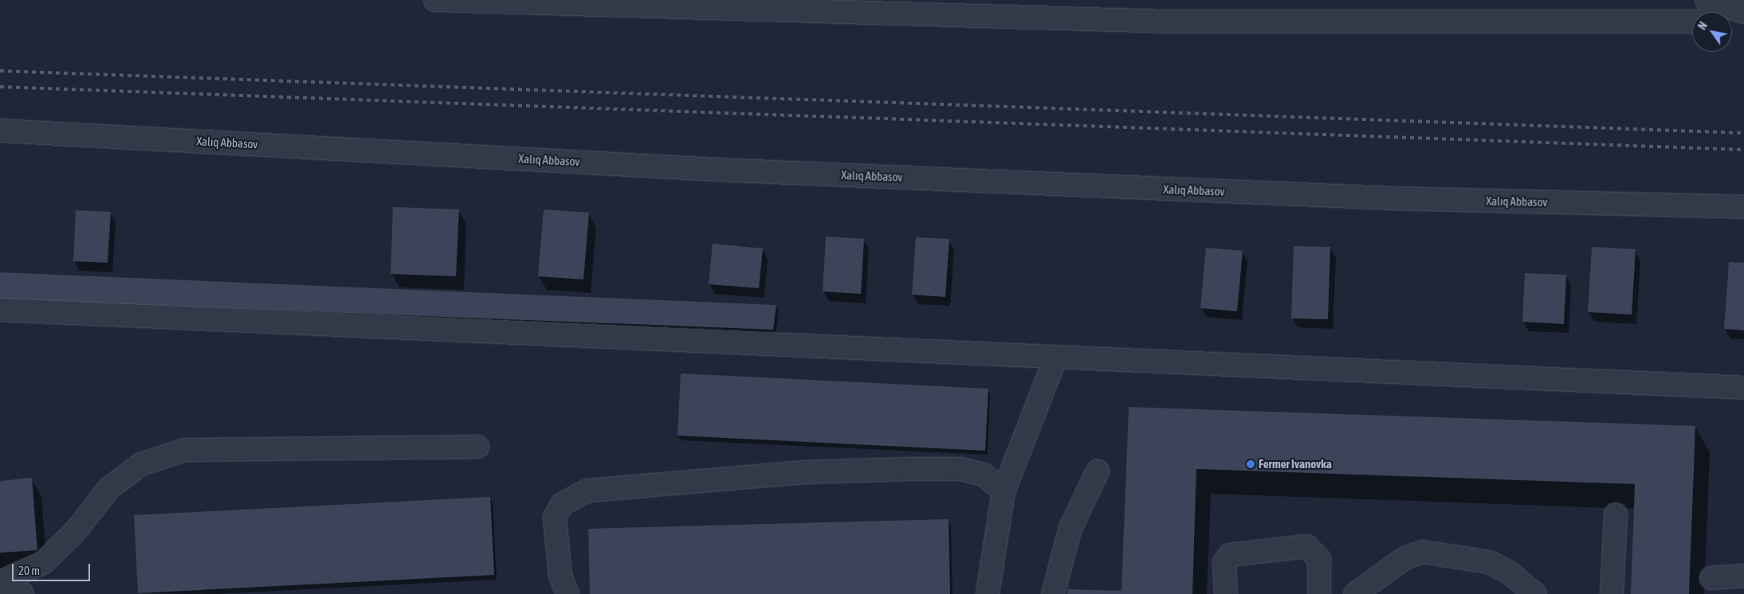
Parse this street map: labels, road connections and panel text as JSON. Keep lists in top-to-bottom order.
{
  "streets": {
    "street": ["Xalıq Abbasov"]
  },
  "places": ["Fermer Ivanovka"],
  "scale_bar": "20 m",
  "north": "top left"
}
